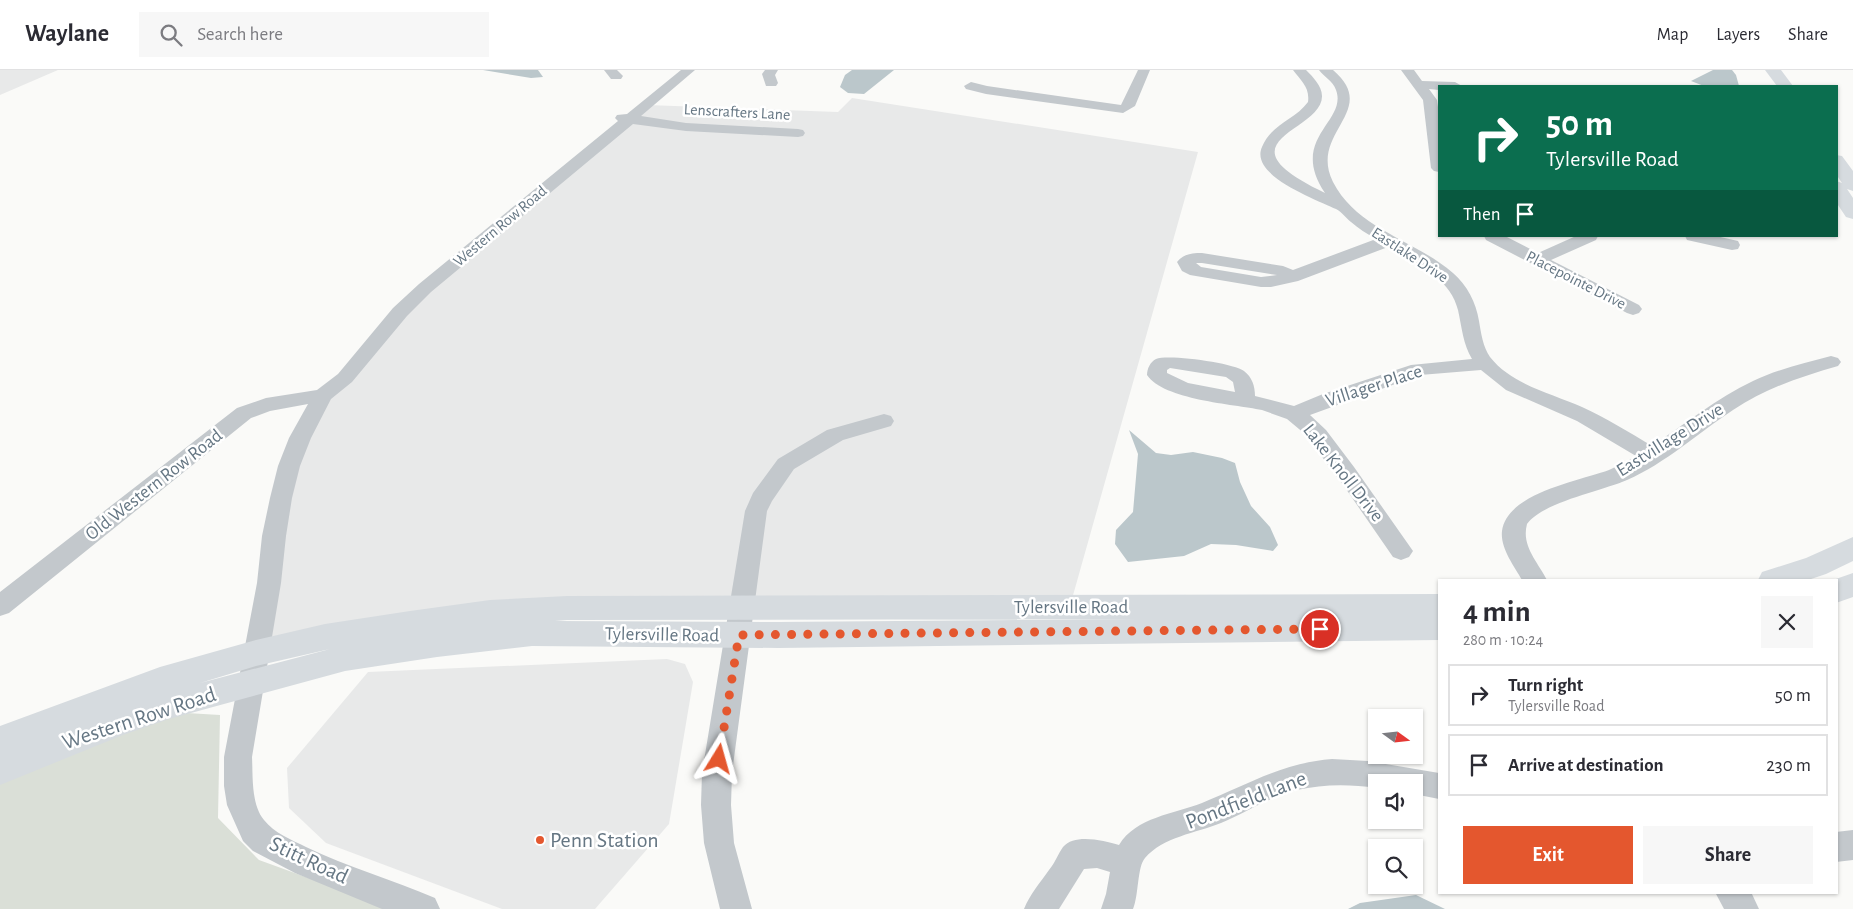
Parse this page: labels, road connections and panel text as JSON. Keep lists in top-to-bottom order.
{
  "streets": {
    "main road": ["Western Row Road", "Tylersville Road"],
    "street": [
      "Lenscrafters Lane",
      "Eastlake Drive",
      "Placepointe Drive",
      "Villager Place",
      "Eastvillage Drive",
      "Lake Knoll Drive",
      "Old Western Row Road",
      "Pondfield Lane",
      "Stitt Road"
    ]
  },
  "crossings": [
    ["Lenscrafters Lane", "Western Row Road"],
    ["Western Row Road", "Old Western Row Road"],
    ["Western Row Road", "Tylersville Road"],
    ["Western Row Road", "Stitt Road"],
    ["Eastlake Drive", "Villager Place"],
    ["Eastlake Drive", "Eastvillage Drive"],
    ["Villager Place", "Lake Knoll Drive"],
    ["Tylersville Road", "Stitt Road"]
  ],
  "places": ["Penn Station"],
  "north": "right",
  "page": {
    "header": "Waylane",
    "search": "Search here",
    "nav": ["Map", "Layers", "Share"],
    "turn": ["50 m", "Tylersville Road"],
    "then": "Then",
    "heading": ["4 min", "280 m · 10:24"],
    "list": [
      {
        "name": "Turn right",
        "note": "Tylersville Road",
        "value": "50 m"
      },
      {
        "name": "Arrive at destination",
        "value": "230 m"
      }
    ],
    "buttons": ["Exit", "Share"]
  }
}
